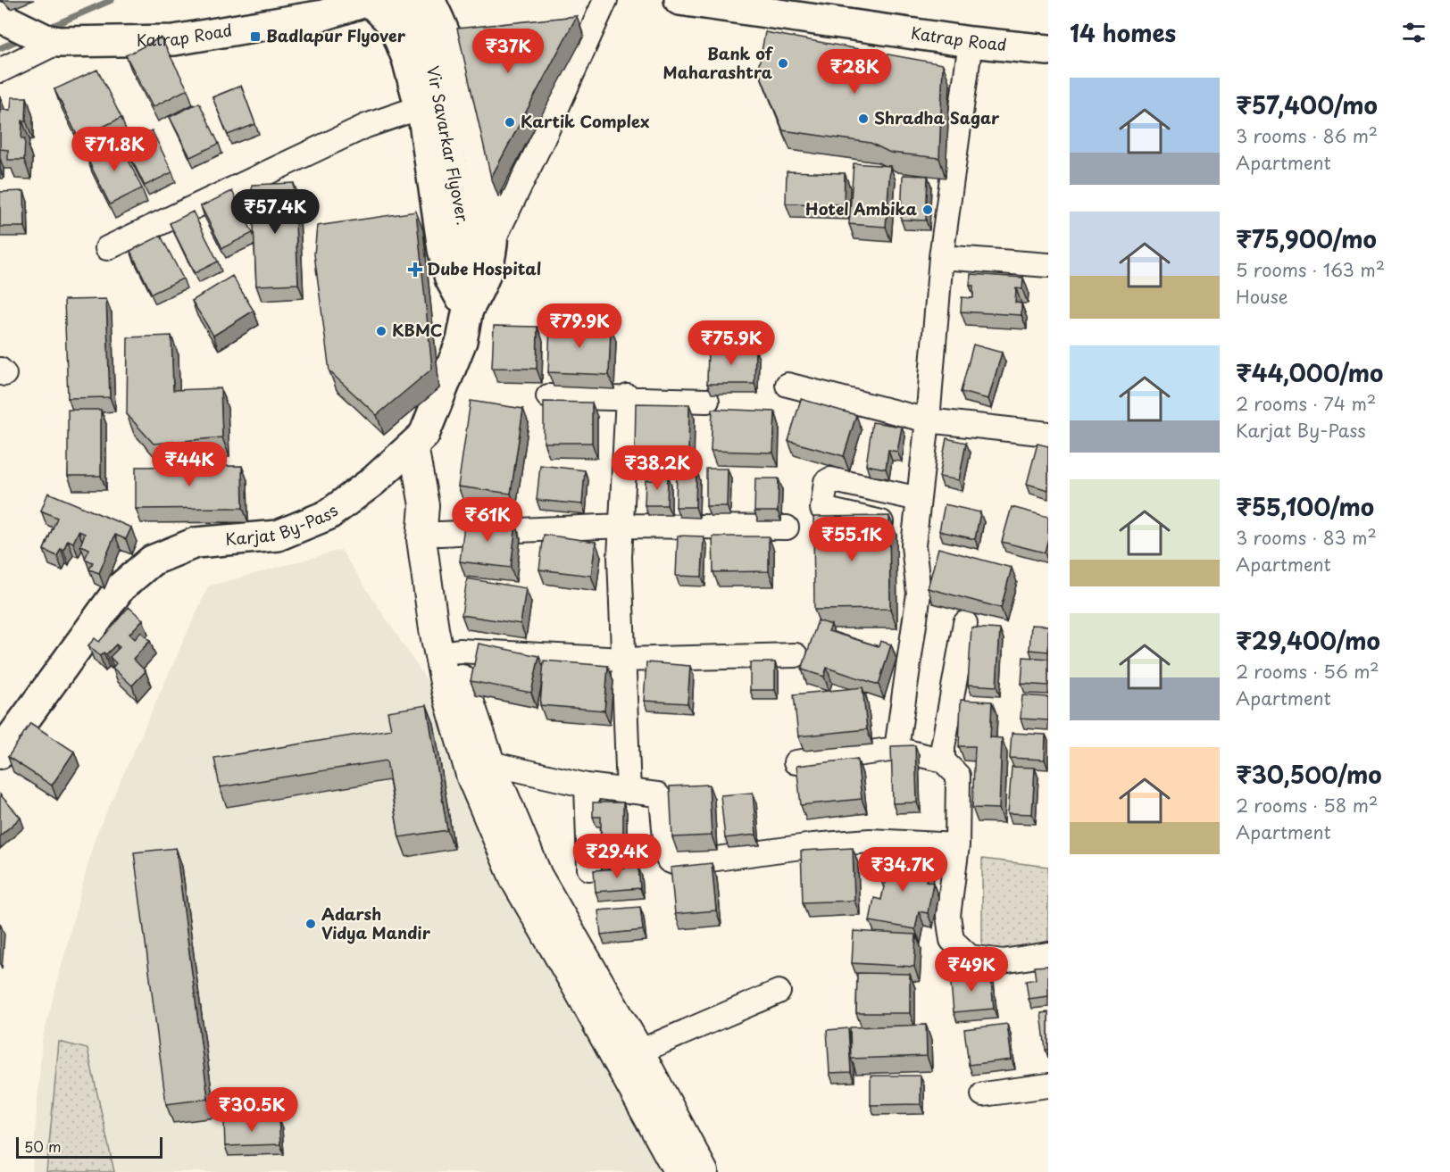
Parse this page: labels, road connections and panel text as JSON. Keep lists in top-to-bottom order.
{
  "streets": {
    "main road": ["Katrap Road", "Vir Savarkar Flyover.", "Karjat By-Pass"]
  },
  "crossings": [
    ["Vir Savarkar Flyover.", "Karjat By-Pass"]
  ],
  "places": {
    "transit": ["Badlapur Flyover"],
    "other": [
      "Bank of Maharashtra",
      "Shradha Sagar",
      "Kartik Complex",
      "Hotel Ambika",
      "KBMC",
      "Adarsh Vidya Mandir"
    ],
    "health": ["Dube Hospital"]
  },
  "scale_bar": "50 m",
  "page": {
    "heading": "14 homes",
    "price": [
      "₹37K",
      "₹28K",
      "₹71.8K",
      "₹57.4K",
      "₹79.9K",
      "₹75.9K",
      "₹44K",
      "₹38.2K",
      "₹61K",
      "₹55.1K",
      "₹29.4K",
      "₹34.7K",
      "₹49K",
      "₹30.5K"
    ],
    "list": [
      {
        "name": "₹57,400/mo",
        "note": "3 rooms · 86 m² · Apartment"
      },
      {
        "name": "₹75,900/mo",
        "note": "5 rooms · 163 m² · House"
      },
      {
        "name": "₹44,000/mo",
        "note": "2 rooms · 74 m² · Karjat By-Pass"
      },
      {
        "name": "₹55,100/mo",
        "note": "3 rooms · 83 m² · Apartment"
      },
      {
        "name": "₹29,400/mo",
        "note": "2 rooms · 56 m² · Apartment"
      },
      {
        "name": "₹30,500/mo",
        "note": "2 rooms · 58 m² · Apartment"
      }
    ],
    "scale": "50 m"
  }
}
